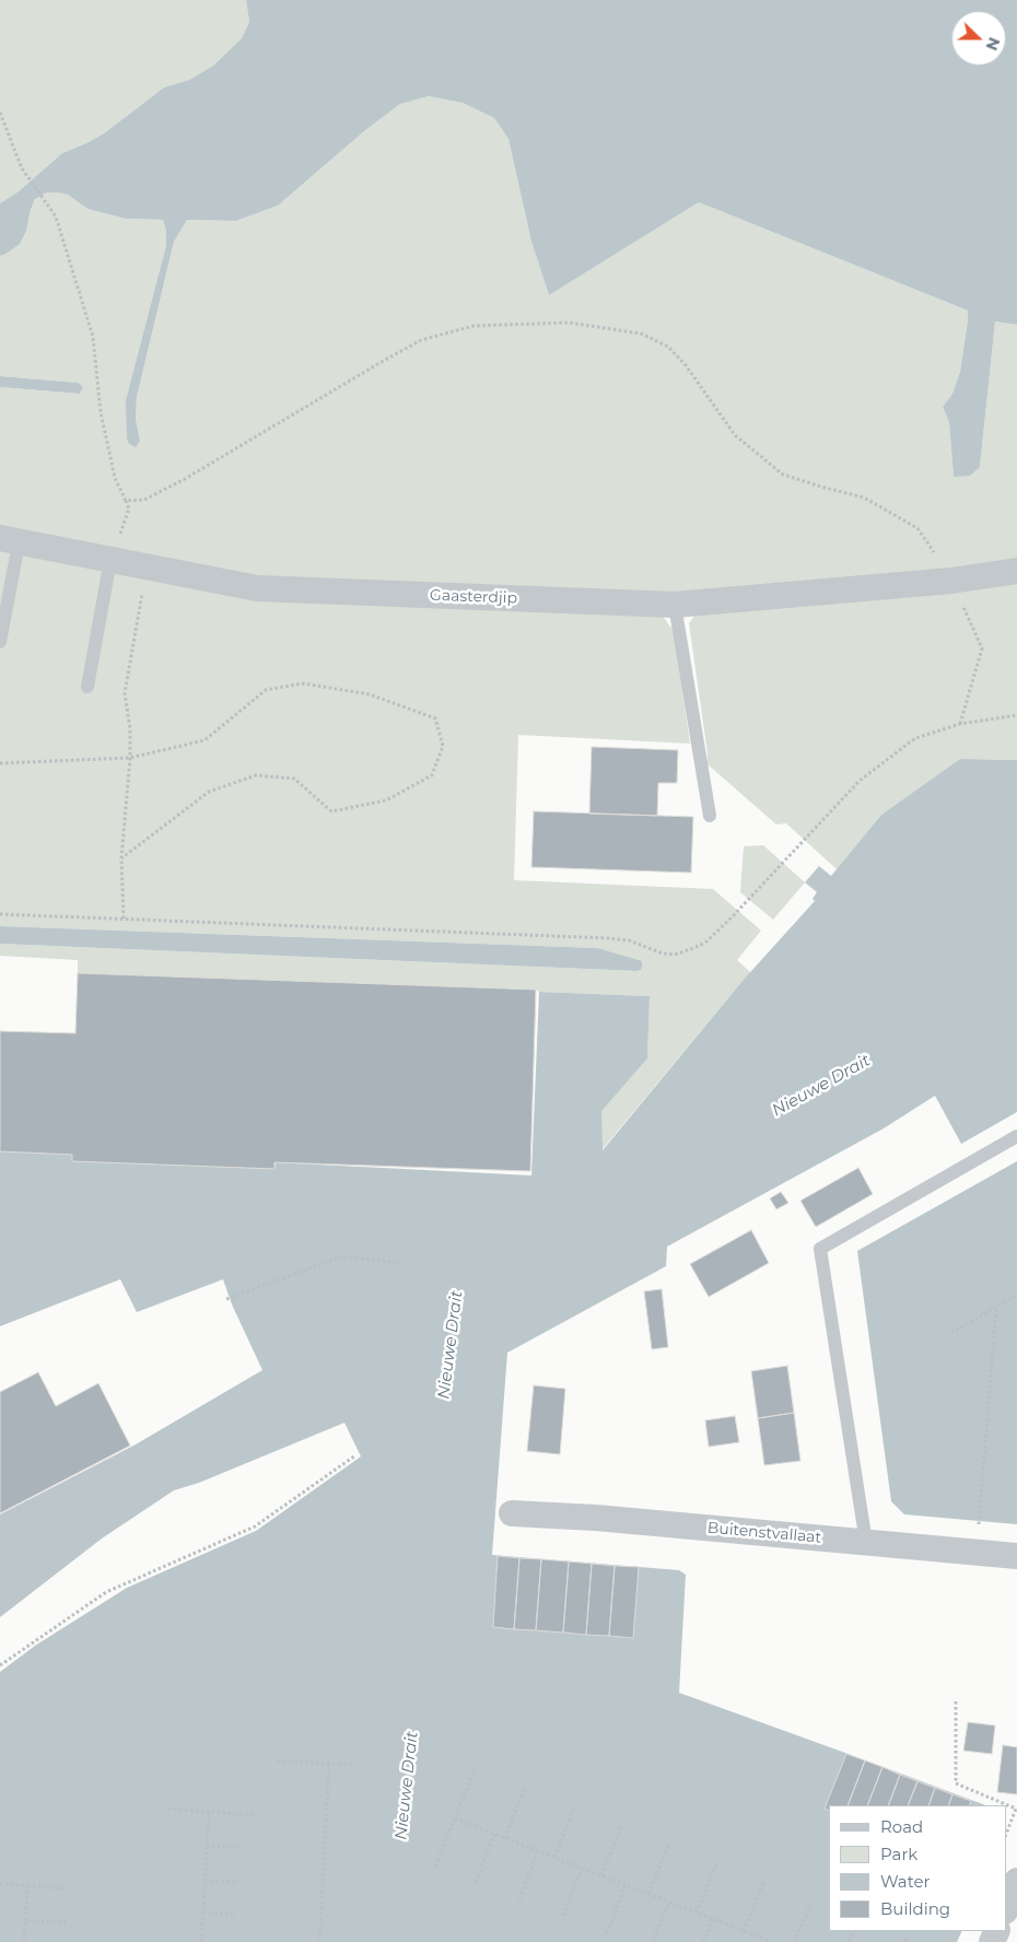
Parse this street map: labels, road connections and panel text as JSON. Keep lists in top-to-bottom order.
{
  "streets": {
    "street": ["Gaasterdjip", "Buitenstvallaat"]
  },
  "water": ["Nieuwe Drait"],
  "legend": [
    "Road",
    "Park",
    "Water",
    "Building"
  ],
  "north": "right"
}
